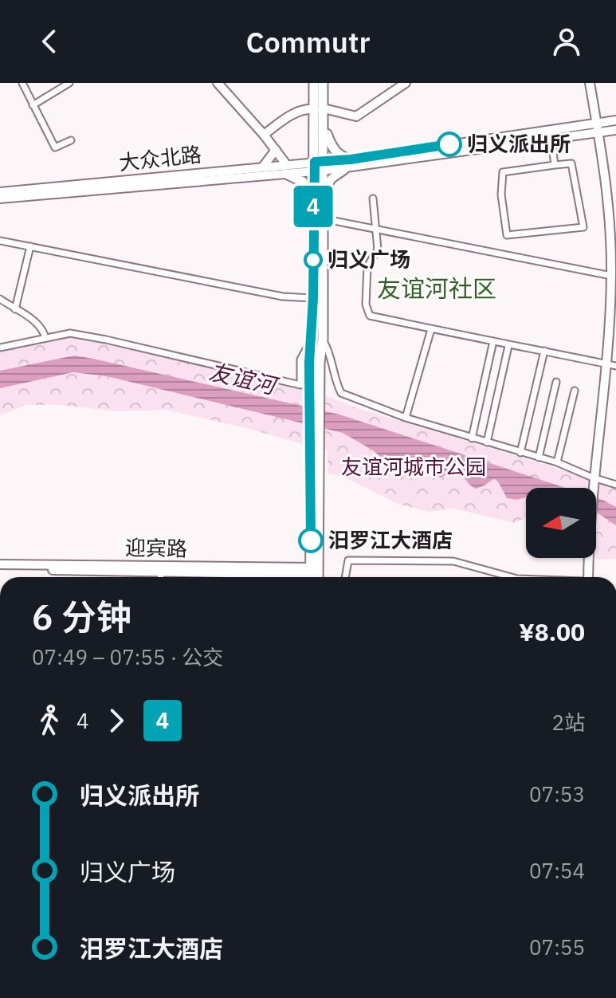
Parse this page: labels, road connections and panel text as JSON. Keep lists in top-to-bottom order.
{
  "streets": {
    "main road": ["大众北路", "迎宾路"]
  },
  "districts": ["友谊河社区"],
  "water": ["友谊河"],
  "parks": ["友谊河城市公园"],
  "places": ["归义派出所", "归义广场", "汨罗江大酒店"],
  "lines": ["bus line 4"],
  "north": "left",
  "page": {
    "header": "Commutr",
    "on_map": "4",
    "heading": ["6 分钟", "07:49 – 07:55 · 公交", "¥8.00"],
    "legs": ["4", "4", "2站"],
    "list": [
      {
        "name": "归义派出所",
        "value": "07:53"
      },
      {
        "name": "归义广场",
        "value": "07:54"
      },
      {
        "name": "汨罗江大酒店",
        "value": "07:55"
      }
    ]
  }
}
